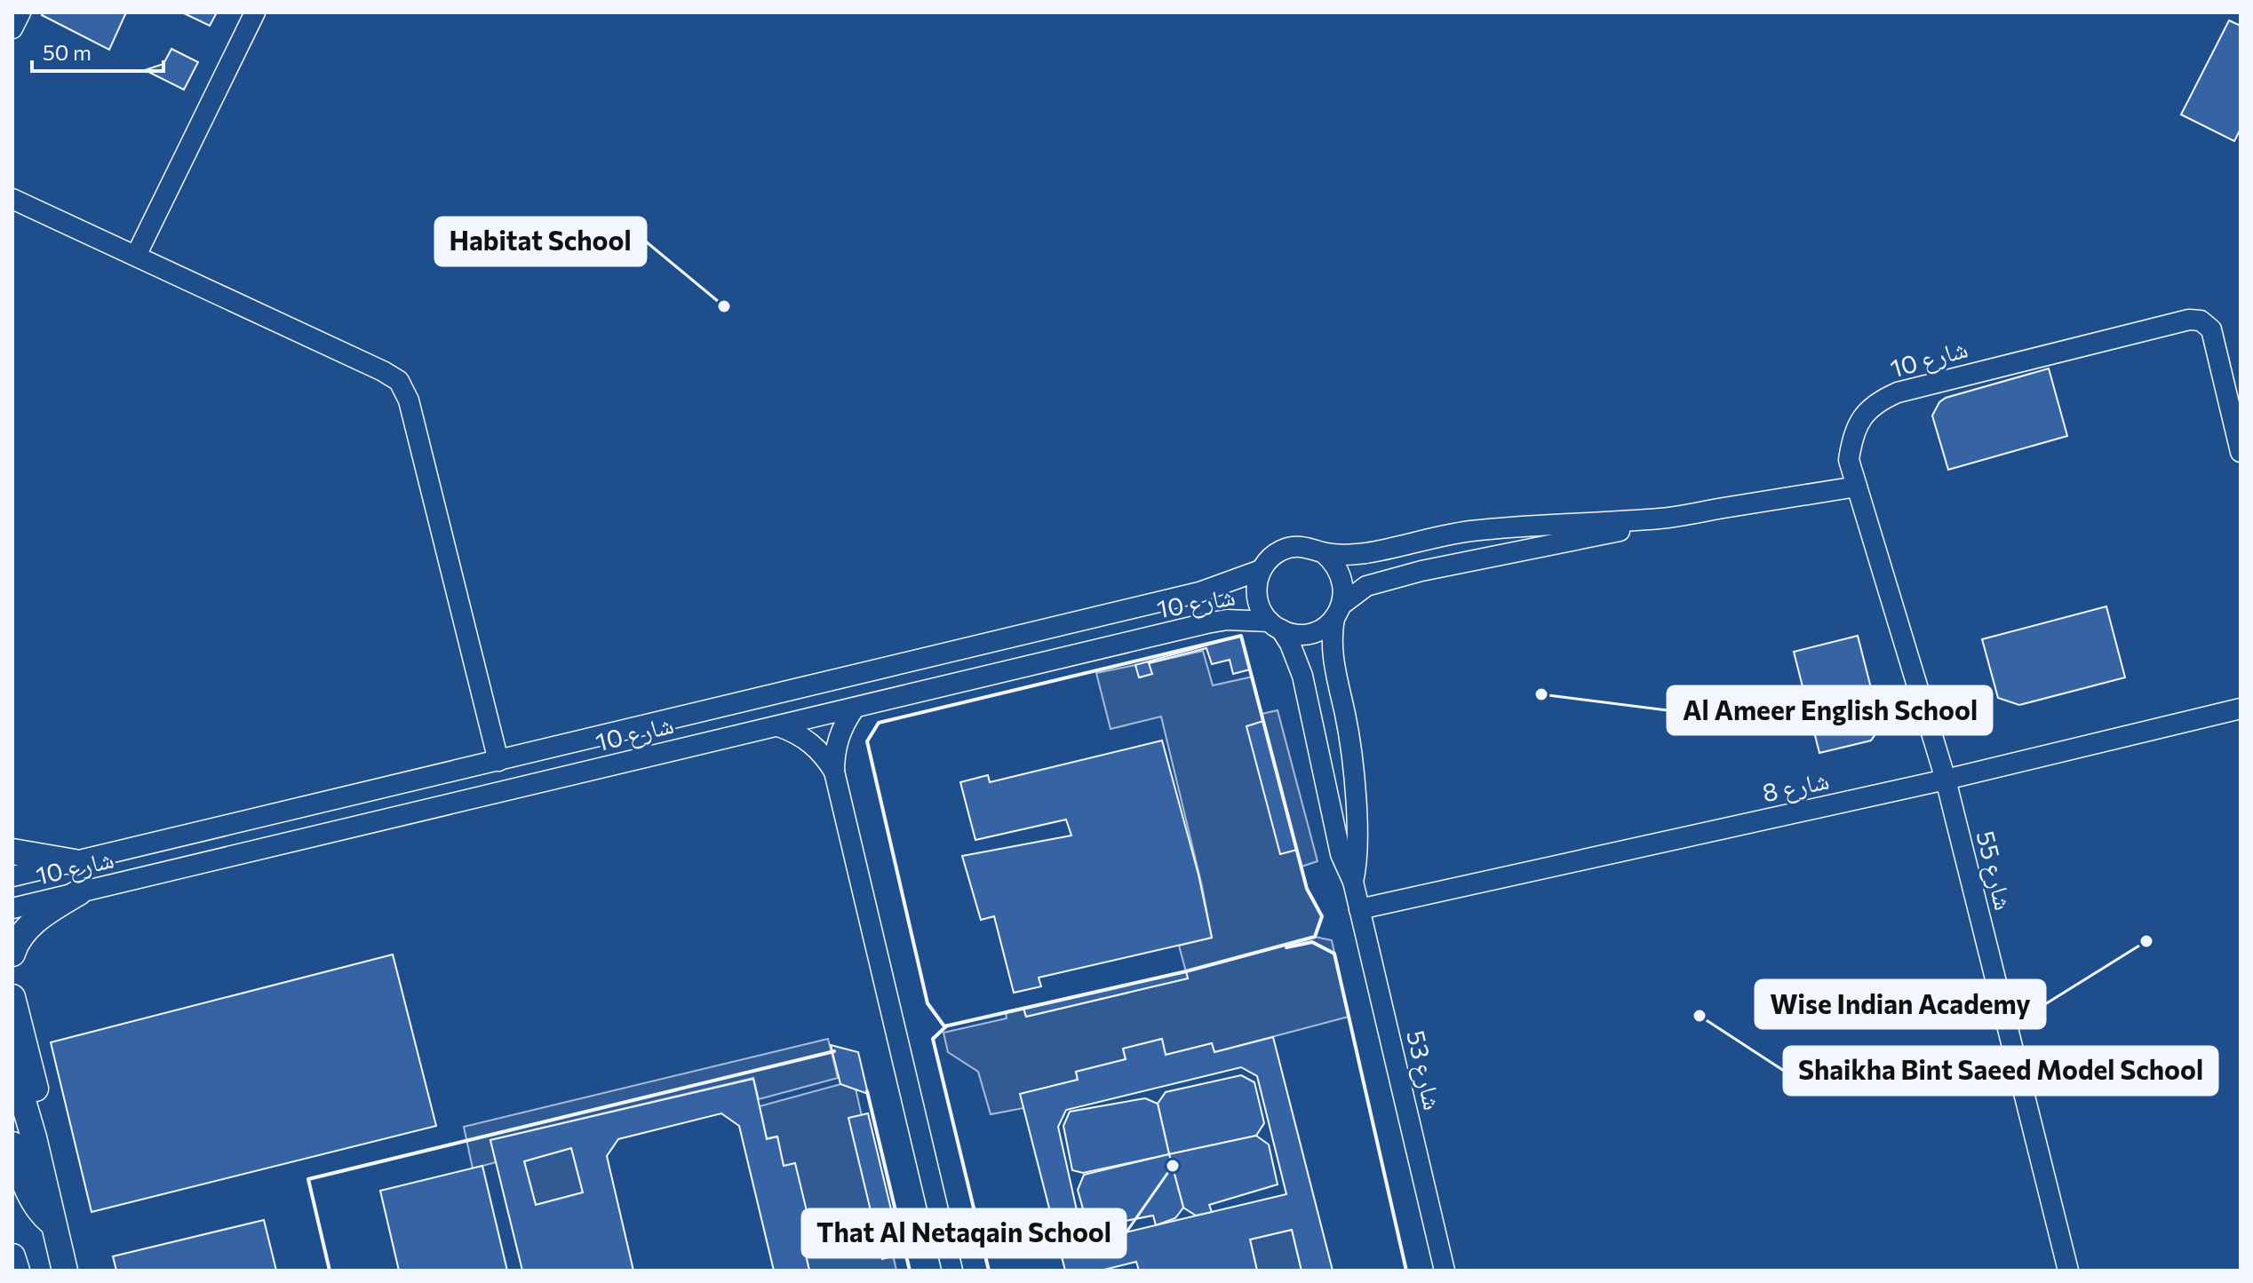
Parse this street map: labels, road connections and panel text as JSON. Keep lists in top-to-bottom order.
{
  "streets": {
    "street": [
      "شارع 10",
      "شارع 8",
      "شارع 55",
      "شارع 53"
    ]
  },
  "crossings": [
    ["شارع 10", "شارع 55"],
    ["شارع 10", "شارع 53"],
    ["شارع 8", "شارع 55"],
    ["شارع 8", "شارع 53"]
  ],
  "places": [
    "Habitat School",
    "Al Ameer English School",
    "Wise Indian Academy",
    "Shaikha Bint Saeed Model School",
    "That Al Netaqain School"
  ],
  "scale_bar": "50 m"
}
